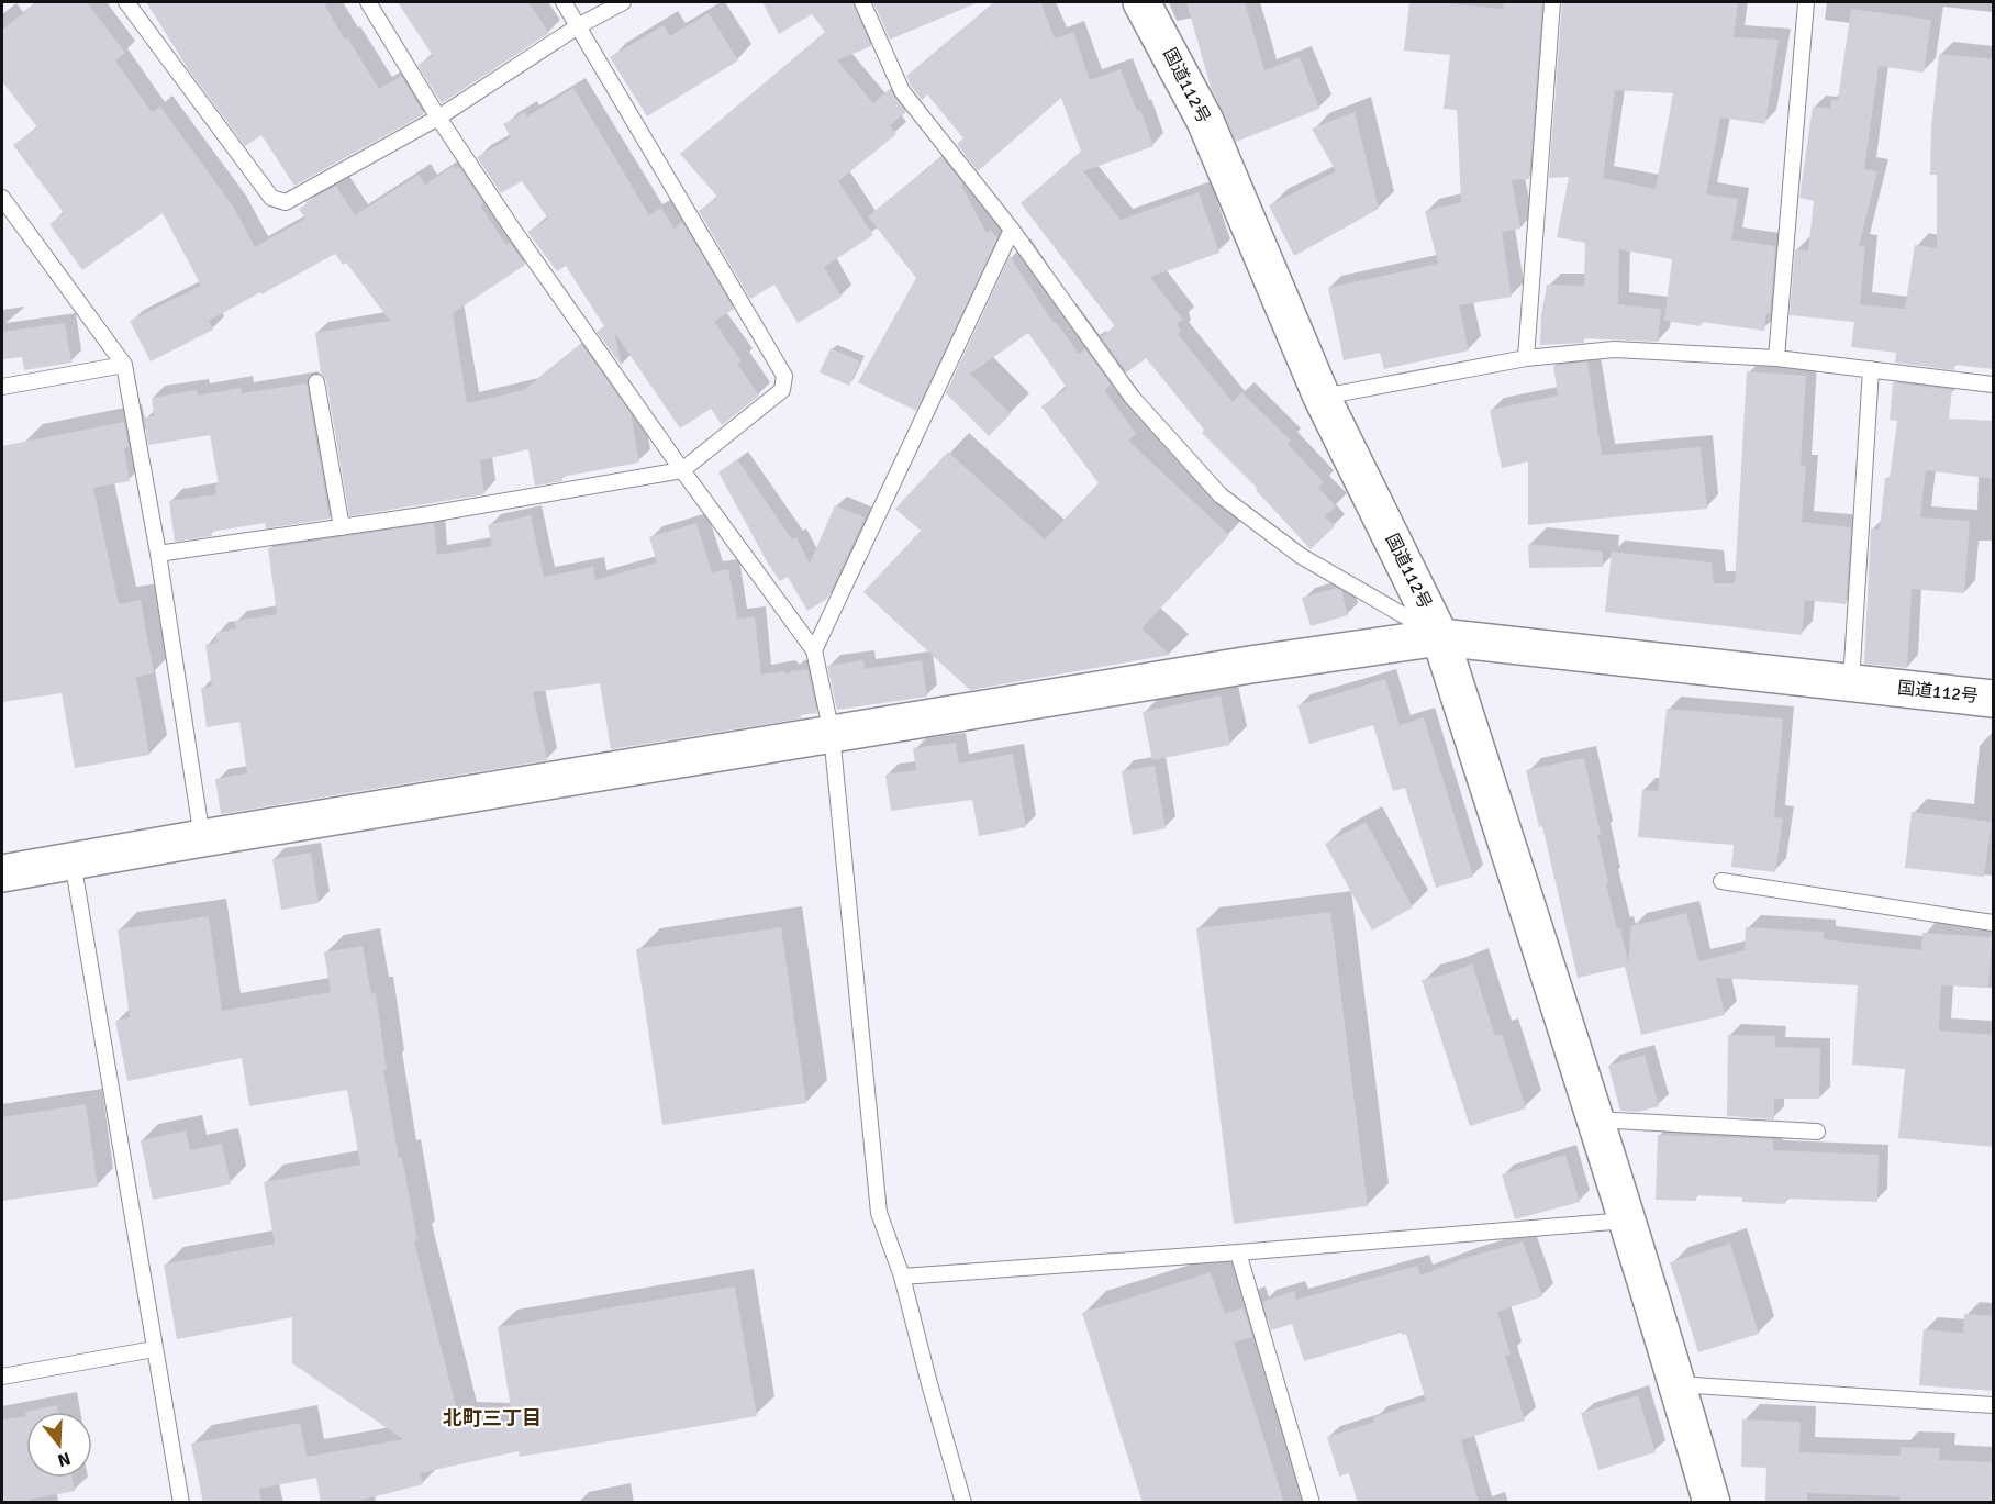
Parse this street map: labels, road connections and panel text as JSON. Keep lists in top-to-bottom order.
{
  "streets": {
    "main road": ["国道112号"]
  },
  "districts": ["北町三丁目"],
  "north": "bottom"
}
